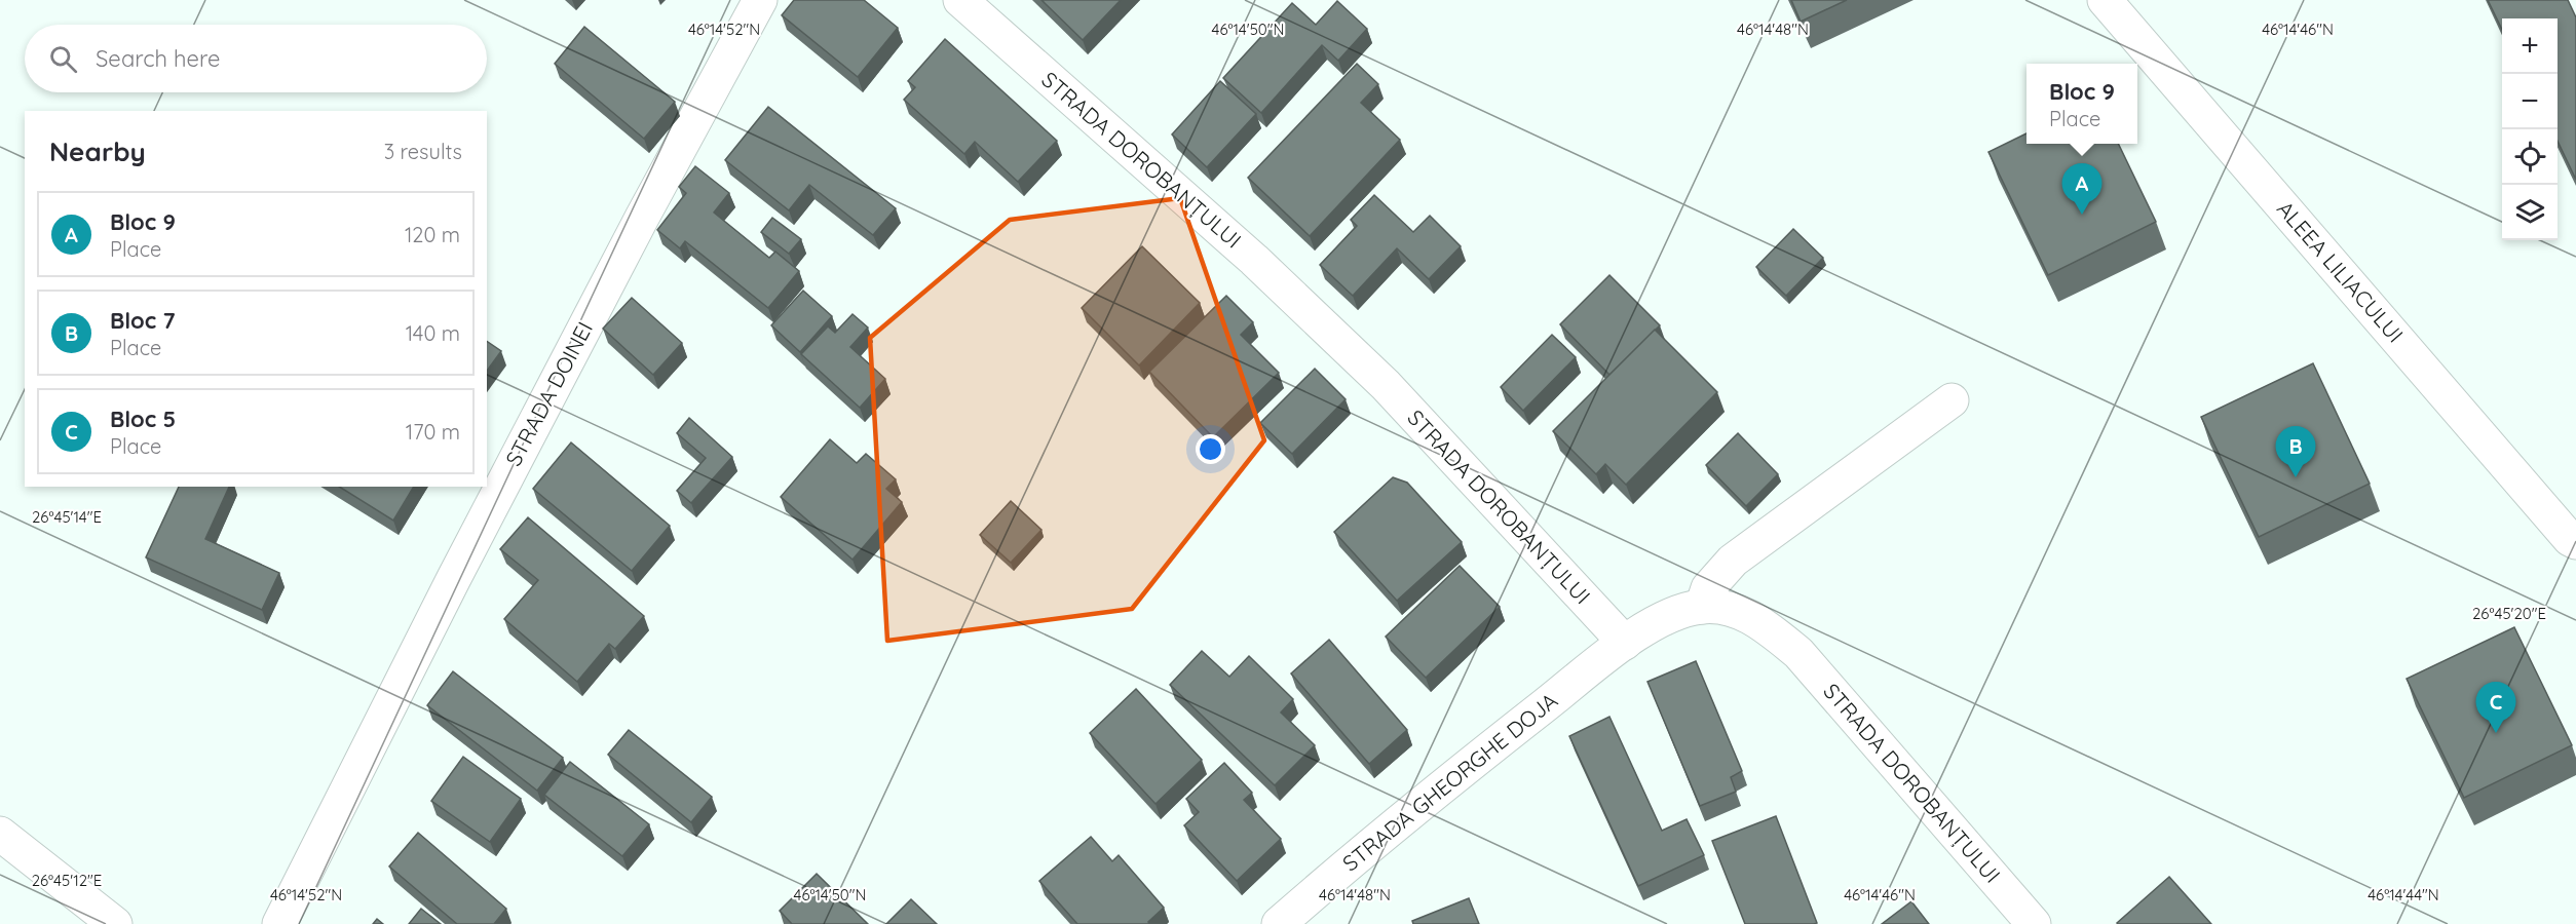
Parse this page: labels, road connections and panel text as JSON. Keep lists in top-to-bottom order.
{
  "streets": {
    "street": [
      "STRADA DOROBANȚULUI",
      "ALEEA LILIACULUI",
      "STRADA DOINEI",
      "STRADA GHEORGHE DOJA"
    ]
  },
  "crossings": [
    ["STRADA DOROBANȚULUI", "STRADA GHEORGHE DOJA"]
  ],
  "page": {
    "map_buttons": ["+", "−"],
    "search": "Search here",
    "popup": ["Bloc 9", "Place"],
    "heading": ["Nearby", "3 results"],
    "pins": ["A", "B", "C"],
    "list": [
      {
        "mark": "A",
        "name": "Bloc 9",
        "note": "Place",
        "value": "120 m"
      },
      {
        "mark": "B",
        "name": "Bloc 7",
        "note": "Place",
        "value": "140 m"
      },
      {
        "mark": "C",
        "name": "Bloc 5",
        "note": "Place",
        "value": "170 m"
      }
    ]
  },
  "coordinates": [
    "46°14'52\"N",
    "46°14'50\"N",
    "46°14'48\"N",
    "46°14'46\"N",
    "26°45'14\"E",
    "26°45'20\"E",
    "26°45'12\"E",
    "46°14'44\"N"
  ]
}
